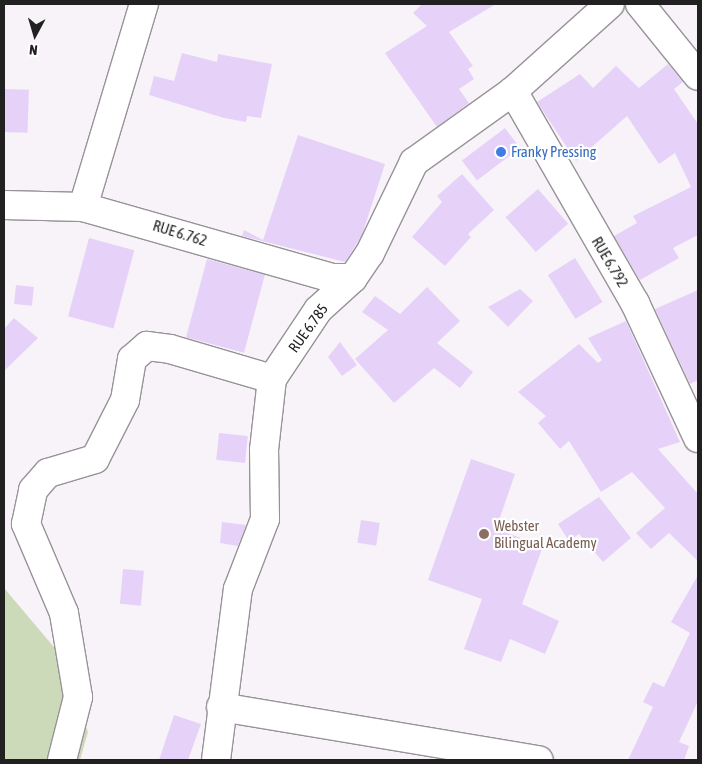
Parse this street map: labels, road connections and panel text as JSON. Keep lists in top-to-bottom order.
{
  "streets": {
    "street": ["RUE 6.762", "RUE 6.792", "RUE 6.785"]
  },
  "crossings": [
    ["RUE 6.762", "RUE 6.785"],
    ["RUE 6.792", "RUE 6.785"]
  ],
  "places": ["Franky Pressing", "Webster Bilingual Academy"],
  "north": "bottom"
}
